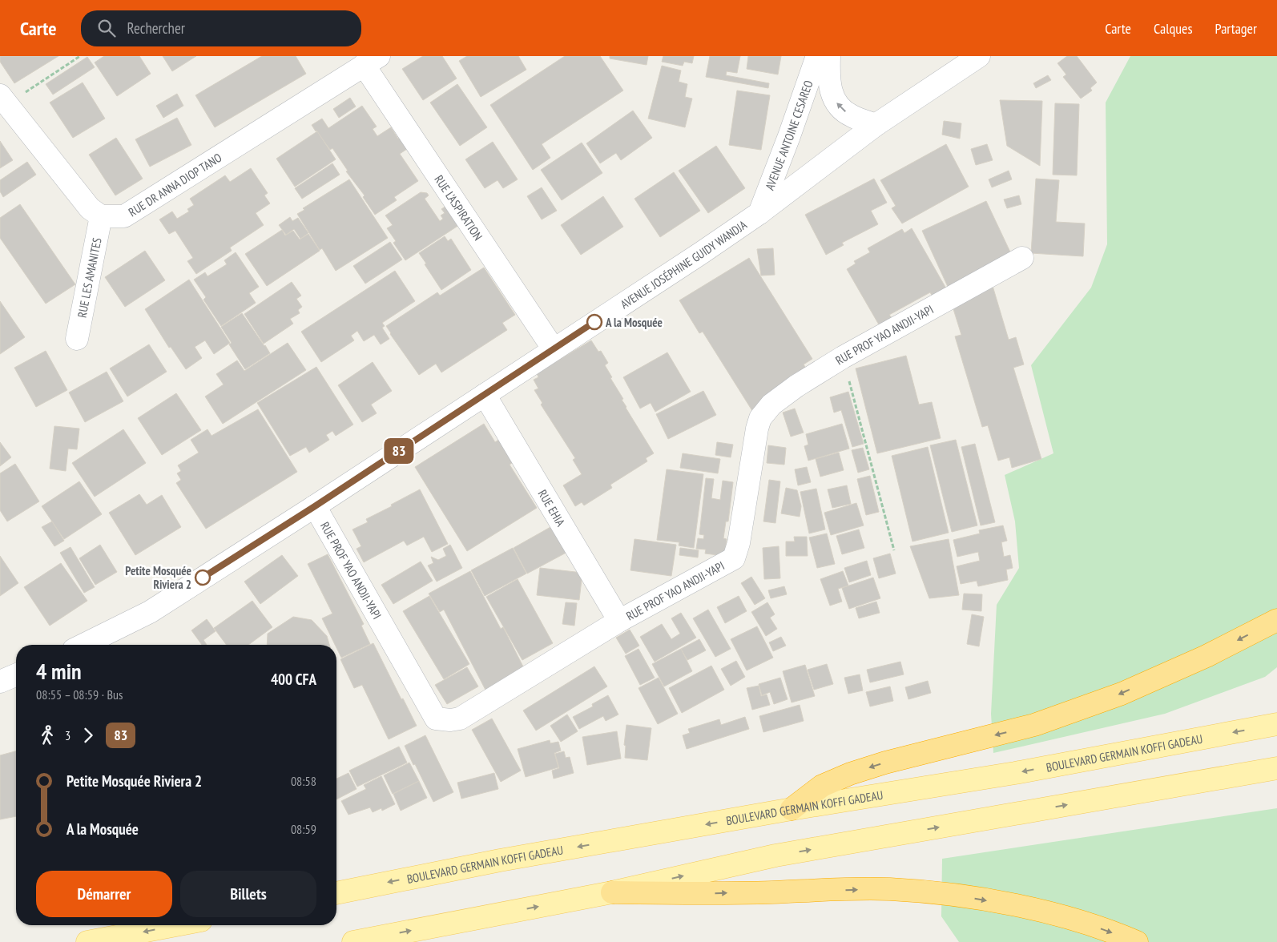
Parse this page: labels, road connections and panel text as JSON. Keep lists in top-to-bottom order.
{
  "streets": {
    "main road": ["BOULEVARD GERMAIN KOFFI GADEAU"],
    "street": [
      "AVENUE ANTOINE CESAREO",
      "RUE DR ANNA DIOP TANO",
      "RUE L'ASPIRATION",
      "AVENUE JOSÉPHINE GUIDY WANDJA",
      "RUE LES AMANITES",
      "RUE PROF YAO ANDJI-YAPI",
      "RUE EHIA"
    ]
  },
  "crossings": [
    ["AVENUE ANTOINE CESAREO", "AVENUE JOSÉPHINE GUIDY WANDJA"],
    ["RUE DR ANNA DIOP TANO", "RUE L'ASPIRATION"],
    ["RUE DR ANNA DIOP TANO", "RUE LES AMANITES"],
    ["RUE L'ASPIRATION", "AVENUE JOSÉPHINE GUIDY WANDJA"],
    ["AVENUE JOSÉPHINE GUIDY WANDJA", "RUE PROF YAO ANDJI-YAPI"],
    ["AVENUE JOSÉPHINE GUIDY WANDJA", "RUE EHIA"],
    ["RUE PROF YAO ANDJI-YAPI", "RUE EHIA"]
  ],
  "places": ["A la Mosquée", "Petite Mosquée Riviera 2"],
  "lines": ["bus line 83"],
  "page": {
    "header": "Carte",
    "search": "Rechercher",
    "nav": ["Carte", "Calques", "Partager"],
    "on_map": "83",
    "heading": ["4 min", "08:55 – 08:59 · Bus", "400 CFA"],
    "legs": ["3", "83"],
    "list": [
      {
        "name": "Petite Mosquée Riviera 2",
        "value": "08:58"
      },
      {
        "name": "A la Mosquée",
        "value": "08:59"
      }
    ],
    "buttons": ["Démarrer", "Billets"]
  }
}
